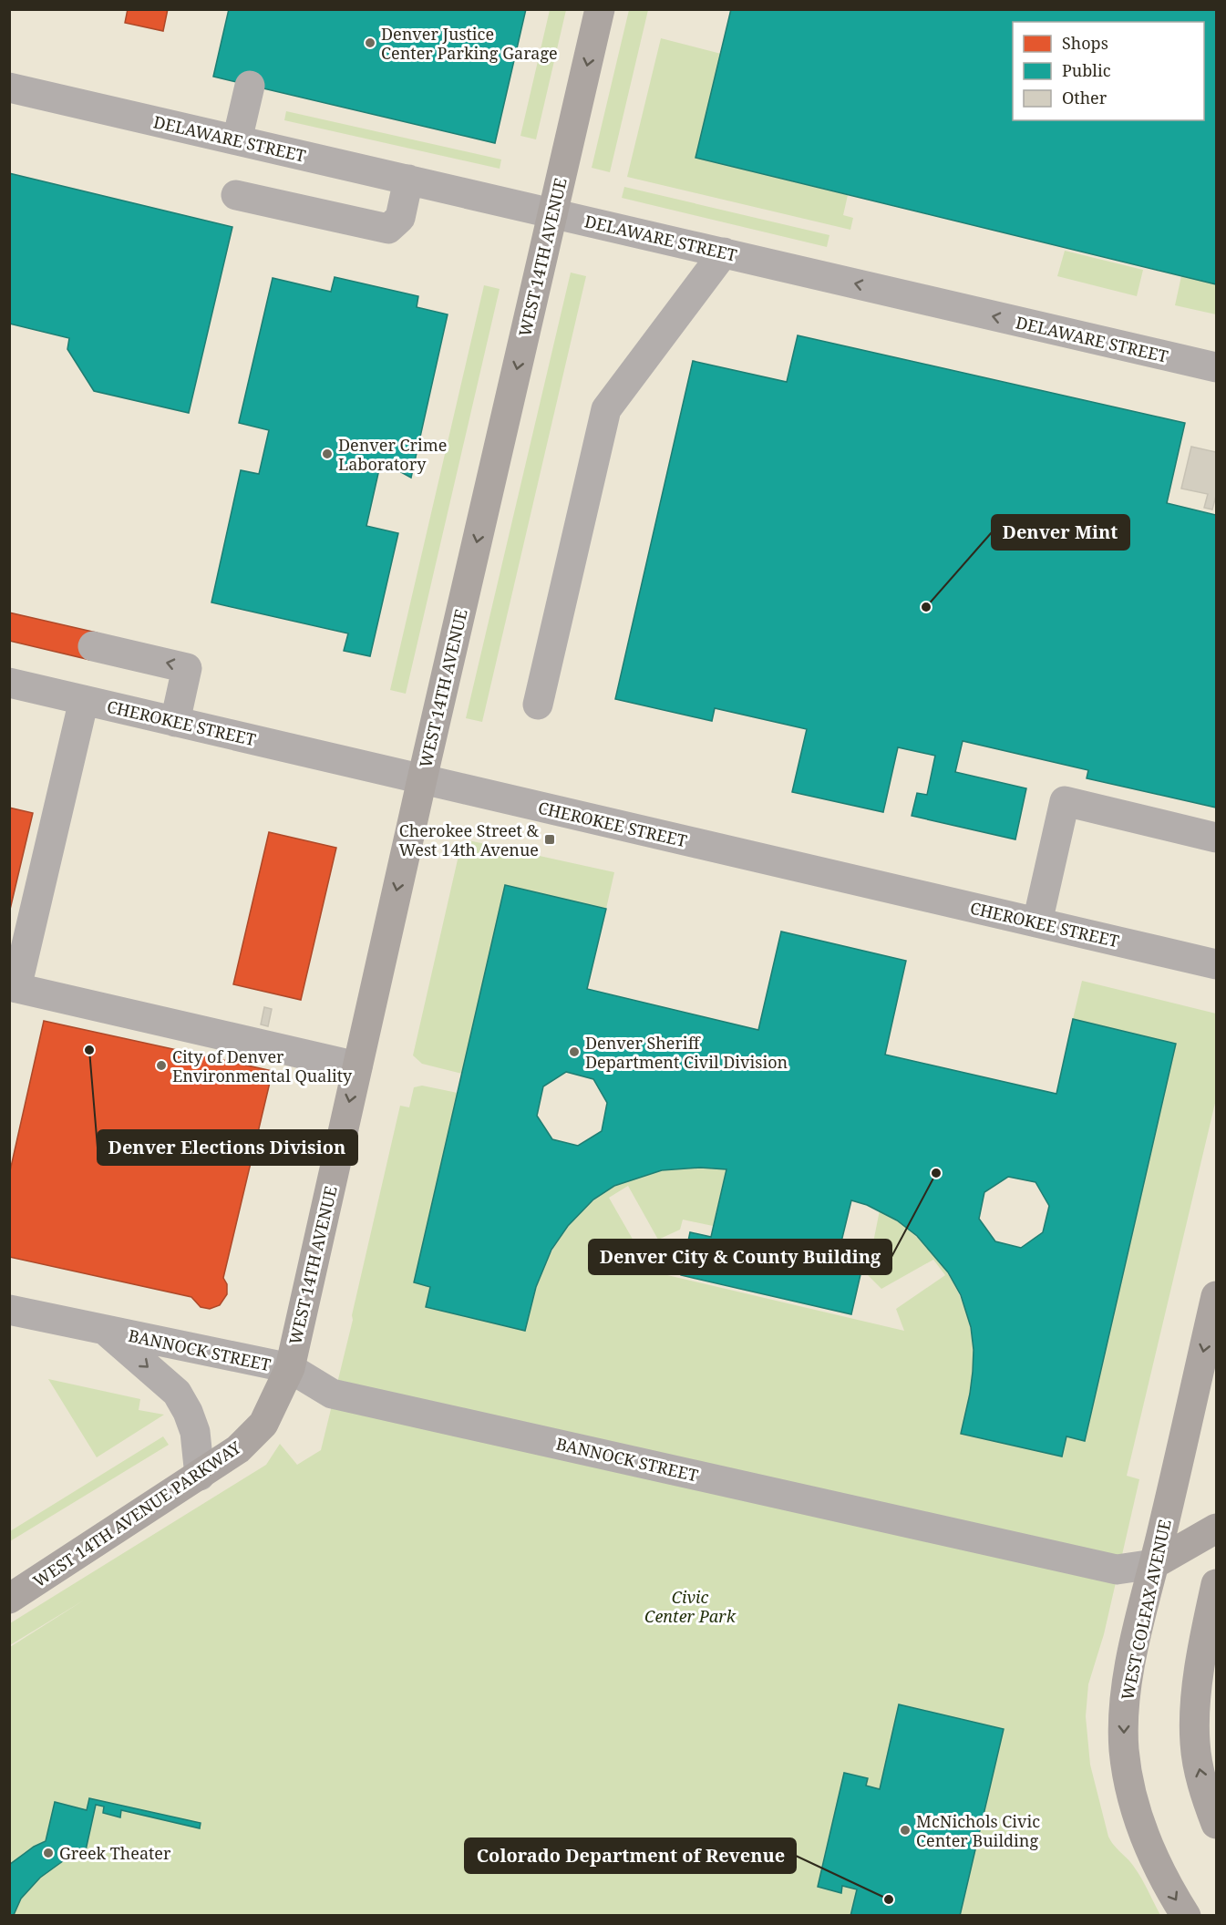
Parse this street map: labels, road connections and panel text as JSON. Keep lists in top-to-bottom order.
{
  "streets": {
    "main road": ["WEST 14TH AVENUE", "WEST 14TH AVENUE PARKWAY", "WEST COLFAX AVENUE"],
    "street": ["DELAWARE STREET", "CHEROKEE STREET", "BANNOCK STREET"]
  },
  "crossings": [
    ["DELAWARE STREET", "WEST 14TH AVENUE"],
    ["WEST 14TH AVENUE", "CHEROKEE STREET"],
    ["WEST 14TH AVENUE", "BANNOCK STREET"],
    ["WEST 14TH AVENUE", "WEST 14TH AVENUE PARKWAY"],
    ["BANNOCK STREET", "WEST 14TH AVENUE PARKWAY"],
    ["BANNOCK STREET", "WEST COLFAX AVENUE"]
  ],
  "one_way": ["DELAWARE STREET", "WEST 14TH AVENUE"],
  "parks": ["Civic Center Park"],
  "places": {
    "other": [
      "Denver Justice Center Parking Garage",
      "Denver Crime Laboratory",
      "Denver Mint",
      "Denver Elections Division",
      "Denver Sheriff Department Civil Division",
      "City of Denver Environmental Quality",
      "Denver City & County Building",
      "McNichols Civic Center Building",
      "Greek Theater",
      "Colorado Department of Revenue"
    ],
    "transit": ["Cherokee Street & West 14th Avenue"]
  },
  "legend": ["Shops", "Public", "Other"]
}
